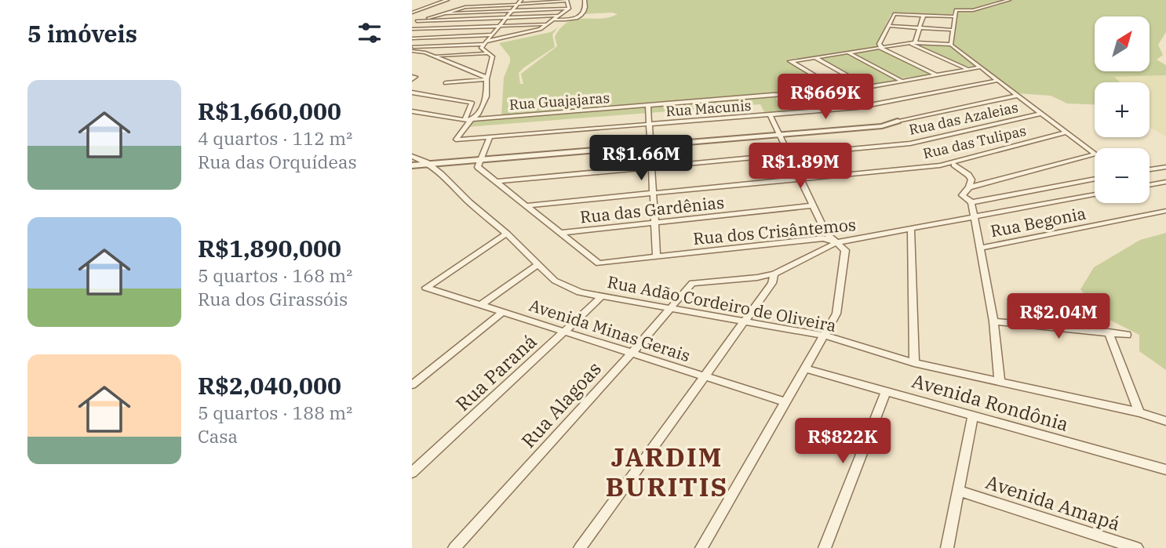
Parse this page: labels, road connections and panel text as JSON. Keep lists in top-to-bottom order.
{
  "streets": {
    "street": [
      "Rua Guajajaras",
      "Rua Macunis",
      "Rua das Azaleias",
      "Rua das Tulipas",
      "Rua das Gardênias",
      "Rua Begonia",
      "Rua dos Crisântemos",
      "Rua Adão Cordeiro de Oliveira",
      "Avenida Minas Gerais",
      "Rua Paraná",
      "Avenida Rondônia",
      "Rua Alagoas",
      "Avenida Amapá"
    ]
  },
  "crossings": [
    ["Rua Guajajaras", "Rua Macunis"],
    ["Rua das Azaleias", "Rua dos Crisântemos"],
    ["Rua das Tulipas", "Rua dos Crisântemos"],
    ["Rua das Gardênias", "Rua dos Crisântemos"],
    ["Rua Adão Cordeiro de Oliveira", "Avenida Minas Gerais"],
    ["Rua Adão Cordeiro de Oliveira", "Rua Paraná"],
    ["Rua Adão Cordeiro de Oliveira", "Rua Alagoas"],
    ["Avenida Minas Gerais", "Rua Paraná"],
    ["Avenida Minas Gerais", "Rua Alagoas"]
  ],
  "districts": ["JARDIM BURITIS"],
  "north": "top right",
  "page": {
    "heading": "5 imóveis",
    "map_buttons": ["+", "−"],
    "list": [
      {
        "name": "R$1,660,000",
        "note": "4 quartos · 112 m² · Rua das Orquídeas"
      },
      {
        "name": "R$1,890,000",
        "note": "5 quartos · 168 m² · Rua dos Girassóis"
      },
      {
        "name": "R$2,040,000",
        "note": "5 quartos · 188 m² · Casa"
      }
    ],
    "price": [
      "R$669K",
      "R$1.66M",
      "R$1.89M",
      "R$2.04M",
      "R$822K"
    ]
  }
}
